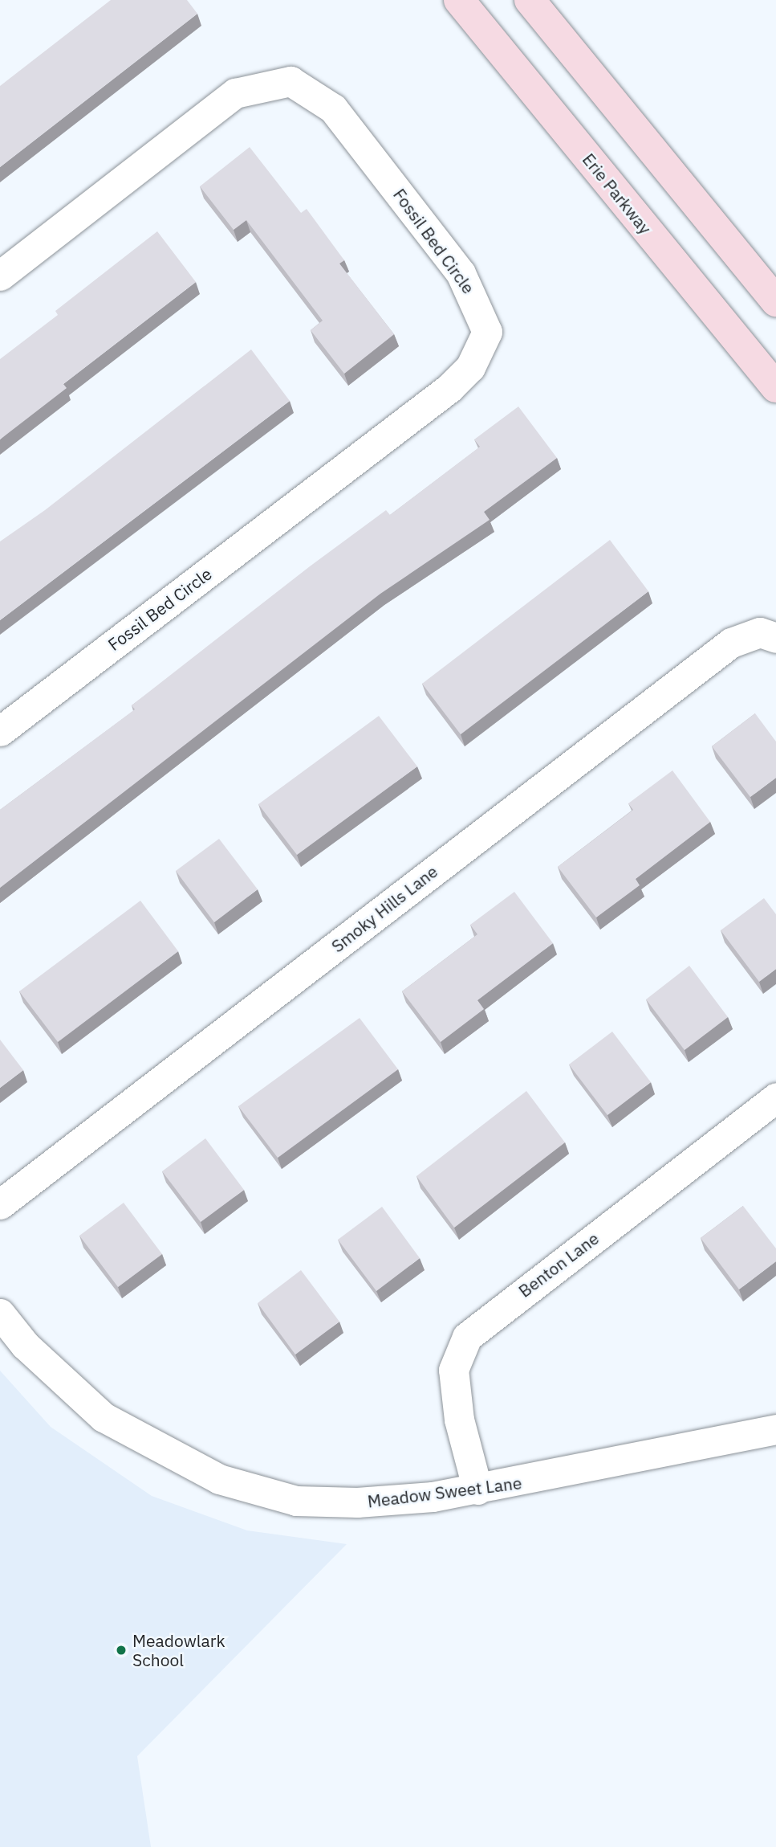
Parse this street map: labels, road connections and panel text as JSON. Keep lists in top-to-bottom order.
{
  "streets": {
    "main road": ["Erie Parkway"],
    "street": [
      "Fossil Bed Circle",
      "Smoky Hills Lane",
      "Benton Lane",
      "Meadow Sweet Lane"
    ]
  },
  "crossings": [
    ["Benton Lane", "Meadow Sweet Lane"]
  ],
  "places": ["Meadowlark School"]
}
